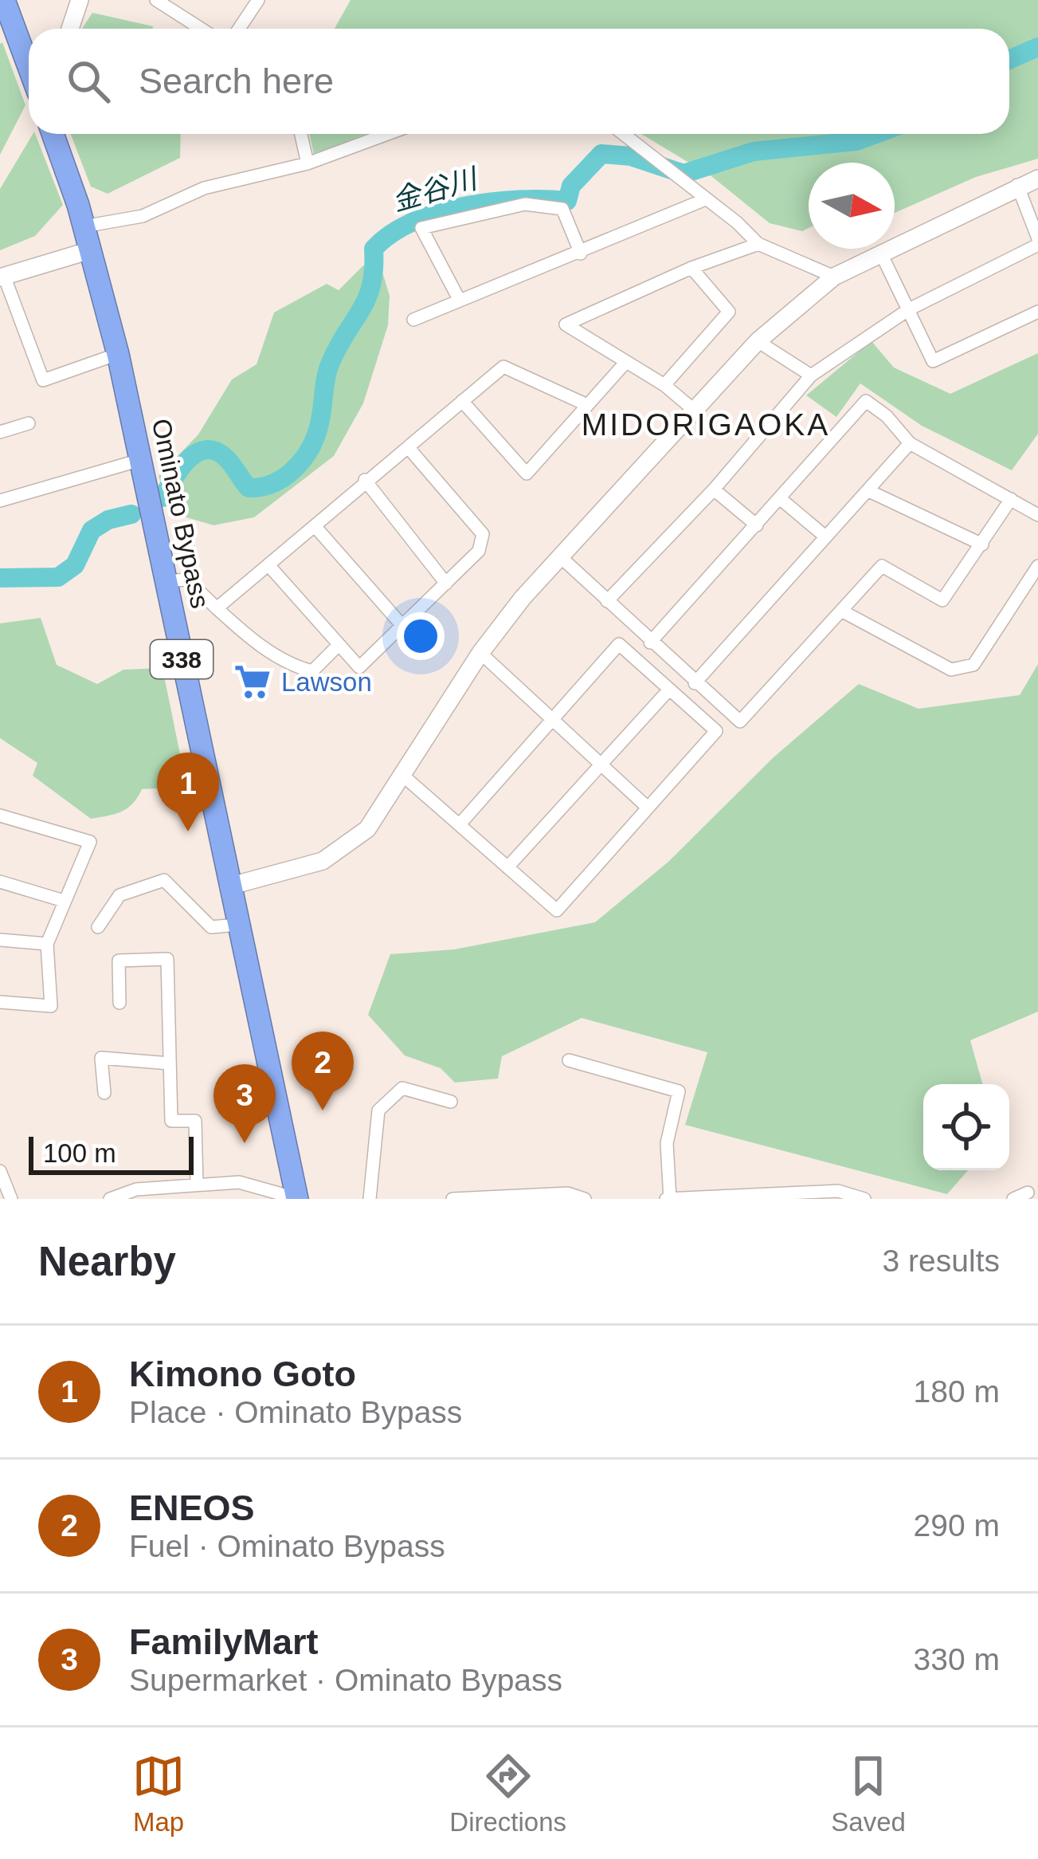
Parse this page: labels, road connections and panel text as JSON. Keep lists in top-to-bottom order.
{
  "streets": {
    "highway": ["Ominato Bypass", "338"]
  },
  "districts": ["MIDORIGAOKA"],
  "water": ["金谷川"],
  "places": {
    "supermarket": ["Lawson"]
  },
  "scale_bar": "100 m",
  "north": "right",
  "page": {
    "search": "Search here",
    "pins": ["1", "2", "3"],
    "scale": "100 m",
    "heading": ["Nearby", "3 results"],
    "list": [
      {
        "mark": "1",
        "name": "Kimono Goto",
        "note": "Place · Ominato Bypass",
        "value": "180 m"
      },
      {
        "mark": "2",
        "name": "ENEOS",
        "note": "Fuel · Ominato Bypass",
        "value": "290 m"
      },
      {
        "mark": "3",
        "name": "FamilyMart",
        "note": "Supermarket · Ominato Bypass",
        "value": "330 m"
      }
    ],
    "nav": ["Map", "Directions", "Saved"]
  }
}
